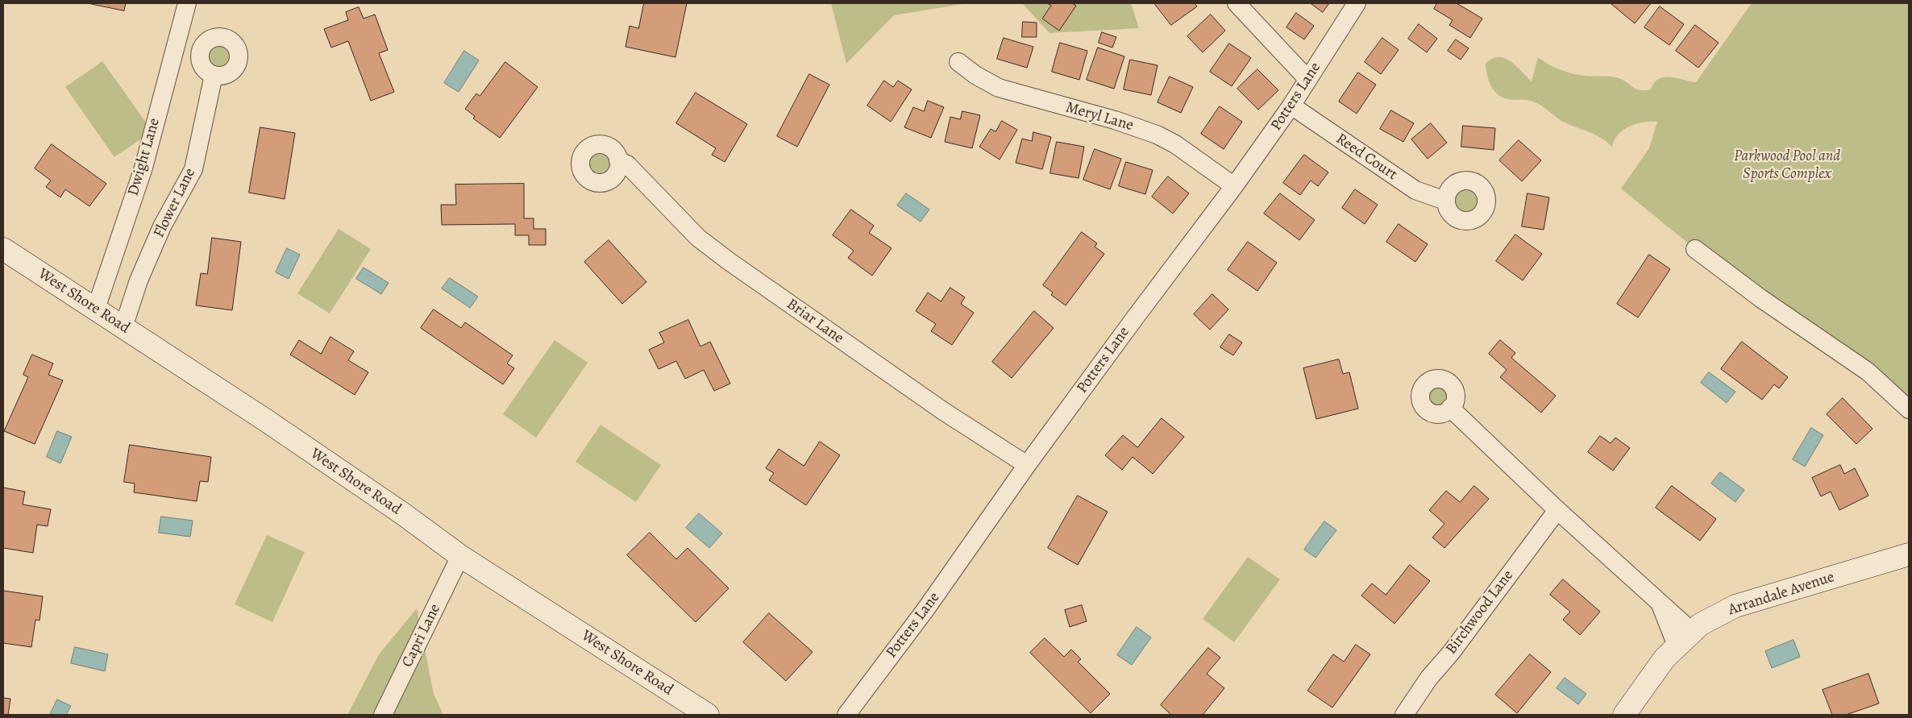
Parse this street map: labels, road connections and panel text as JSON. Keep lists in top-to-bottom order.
{
  "streets": {
    "main road": ["West Shore Road", "Arrandale Avenue"],
    "street": [
      "Potters Lane",
      "Meryl Lane",
      "Dwight Lane",
      "Reed Court",
      "Flower Lane",
      "Briar Lane",
      "Birchwood Lane",
      "Capri Lane"
    ]
  },
  "crossings": [
    ["Potters Lane", "Meryl Lane"],
    ["Potters Lane", "Reed Court"],
    ["Potters Lane", "Briar Lane"],
    ["Dwight Lane", "West Shore Road"],
    ["Flower Lane", "West Shore Road"],
    ["West Shore Road", "Capri Lane"]
  ],
  "parks": ["Parkwood Pool and Sports Complex"]
}
